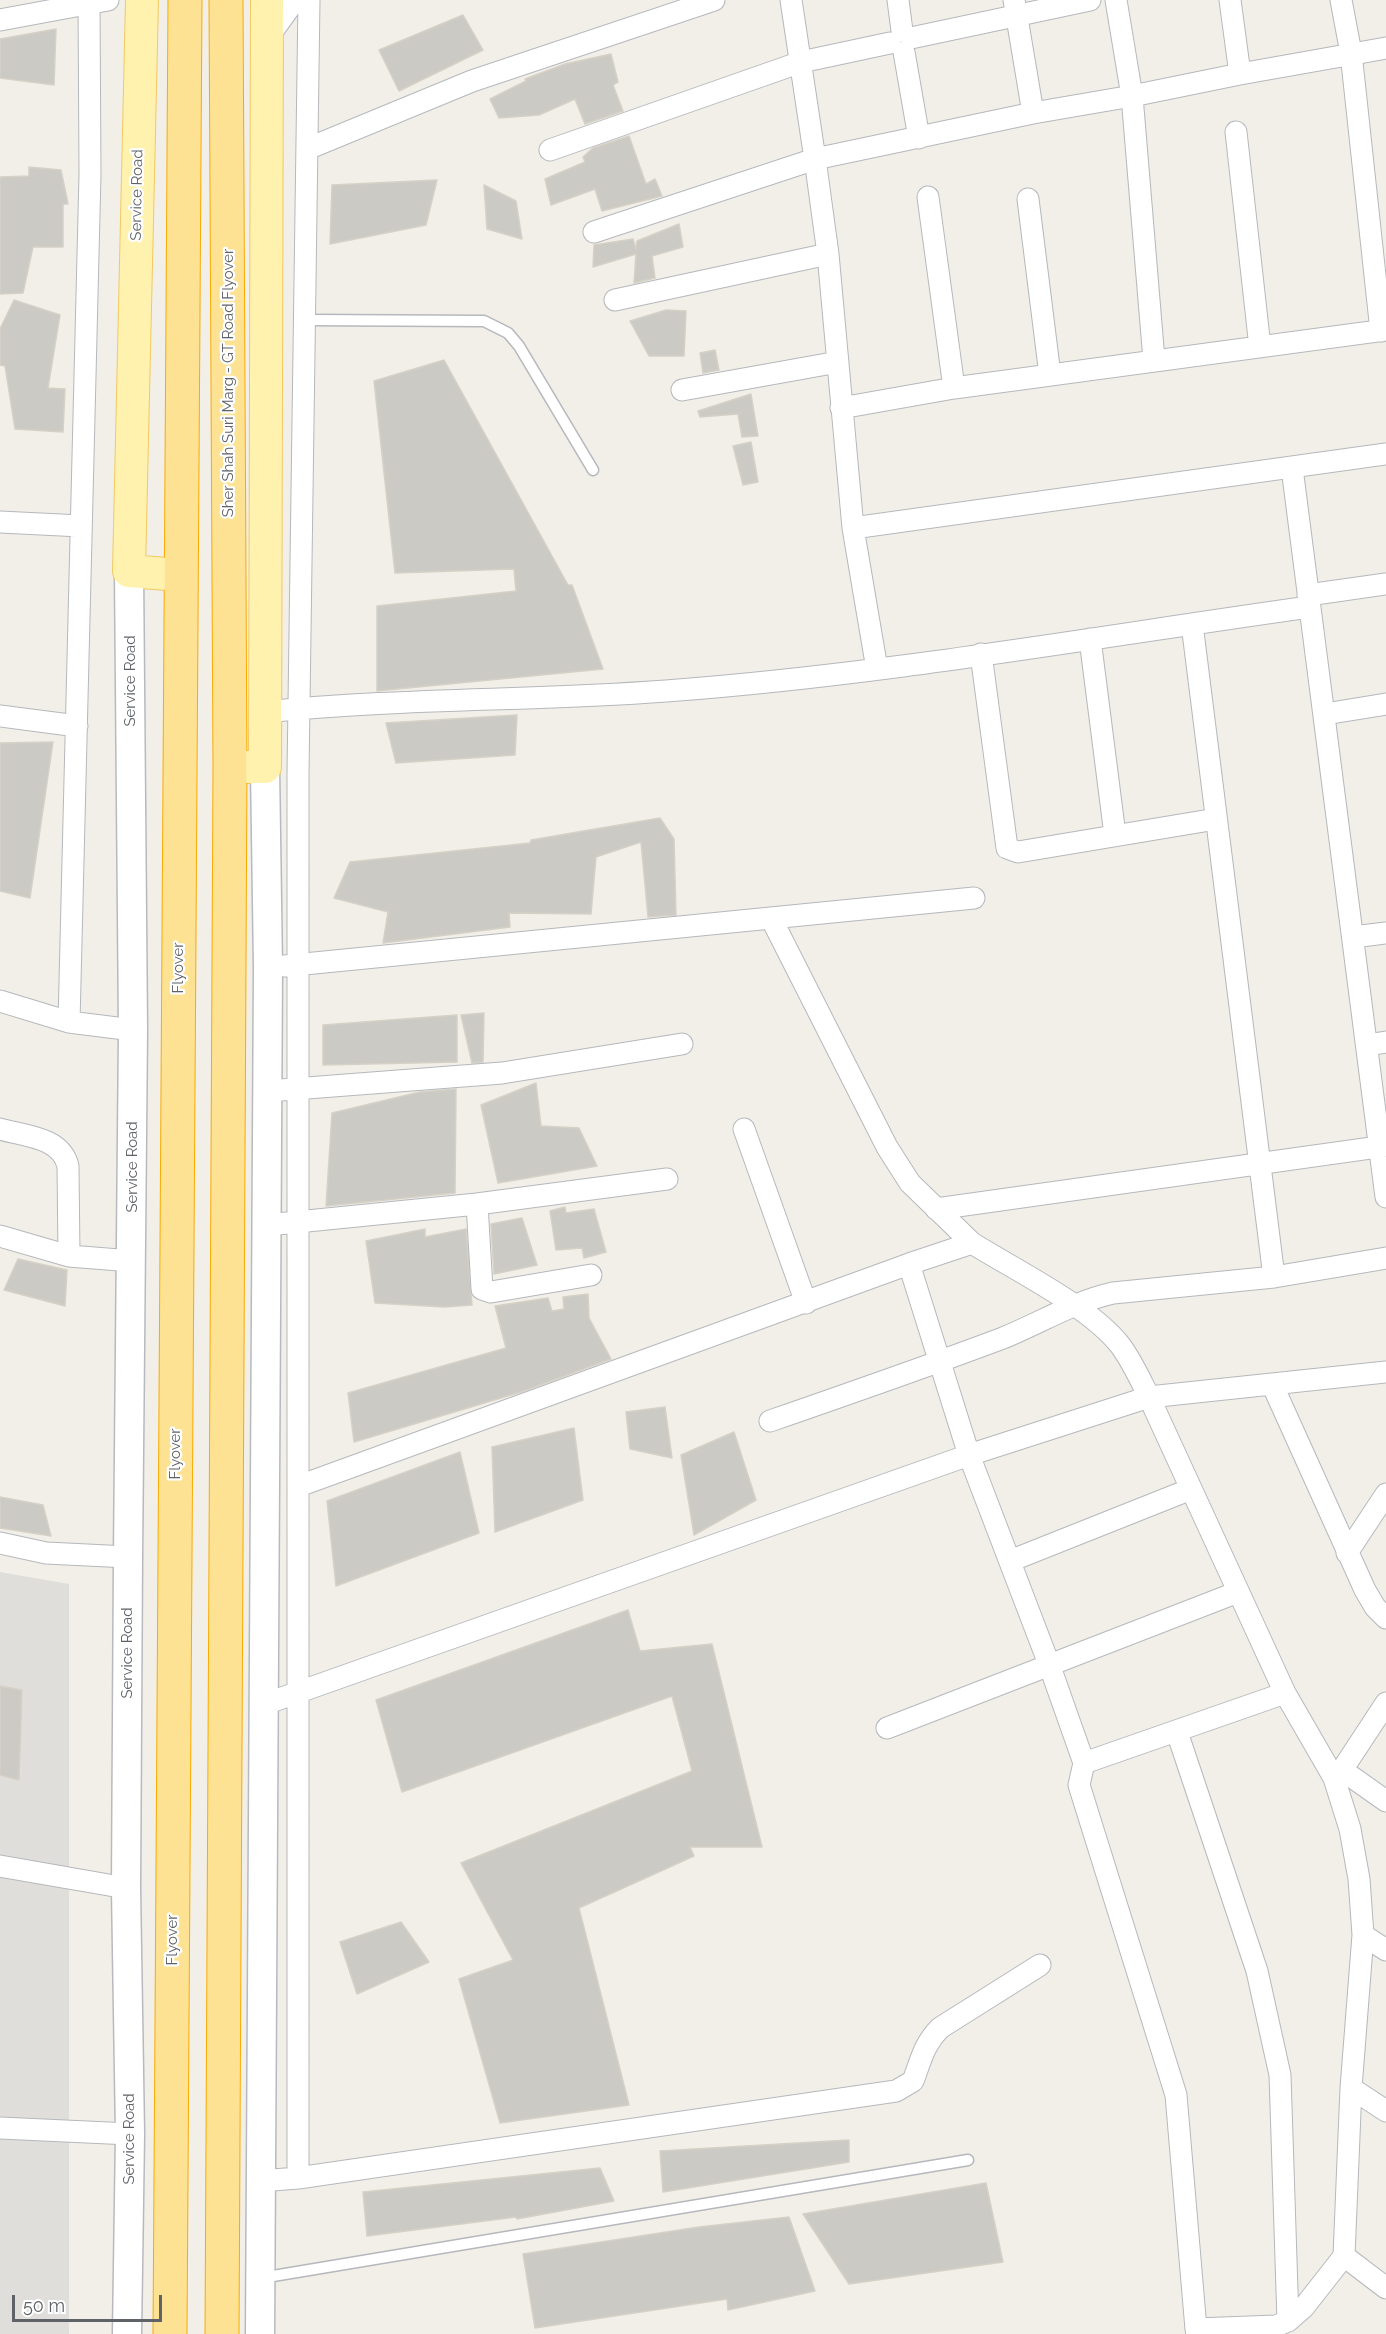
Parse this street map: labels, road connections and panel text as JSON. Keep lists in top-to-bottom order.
{
  "streets": {
    "highway": ["Sher Shah Suri Marg - GT Road Flyover", "Flyover"],
    "main road": ["Service Road"]
  },
  "scale_bar": "50 m"
}
